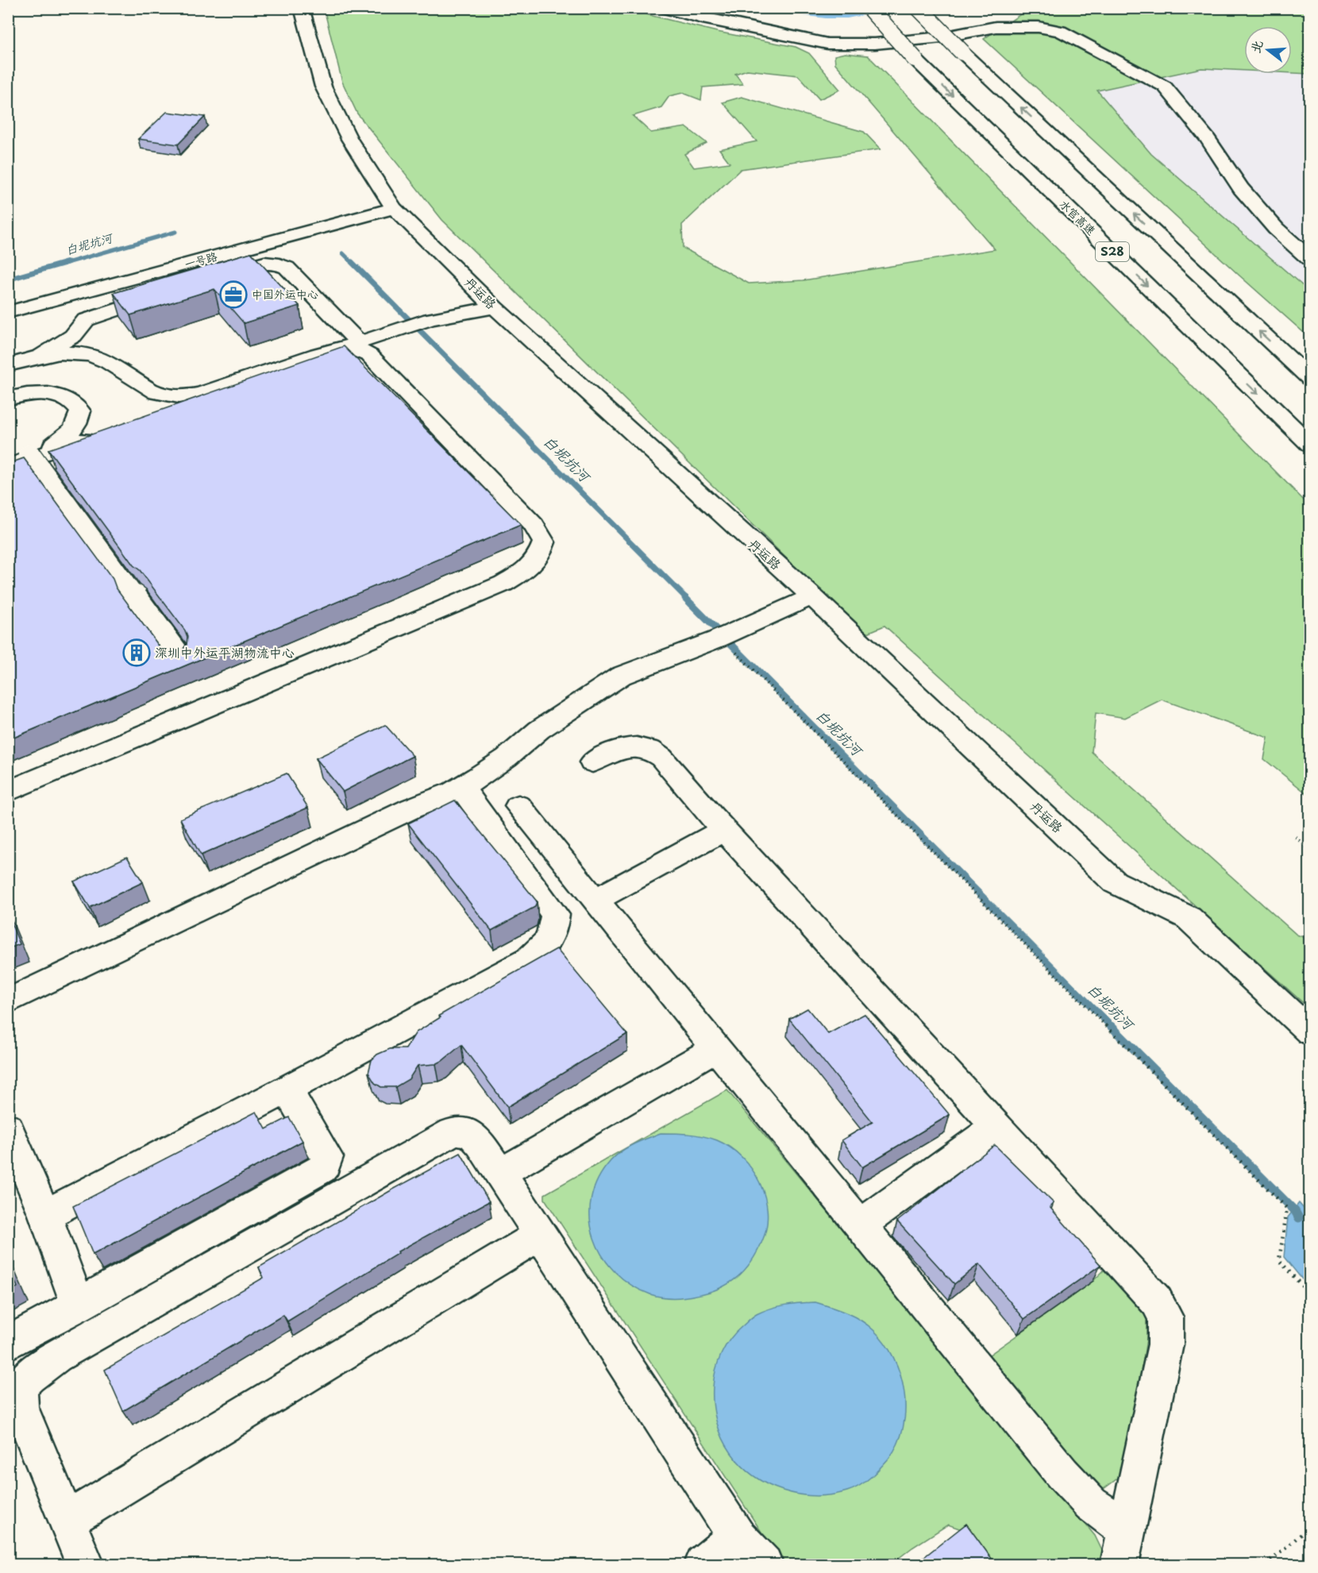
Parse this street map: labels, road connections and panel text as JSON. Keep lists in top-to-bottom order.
{
  "streets": {
    "main road": [
      "水官高速",
      "S28",
      "一号路",
      "丹运路"
    ]
  },
  "crossings": [
    ["一号路", "丹运路"]
  ],
  "water": ["白坭坑河"],
  "places": {
    "office": ["中国外运中心"],
    "building": ["深圳中外运平湖物流中心"]
  },
  "north": "left"
}
